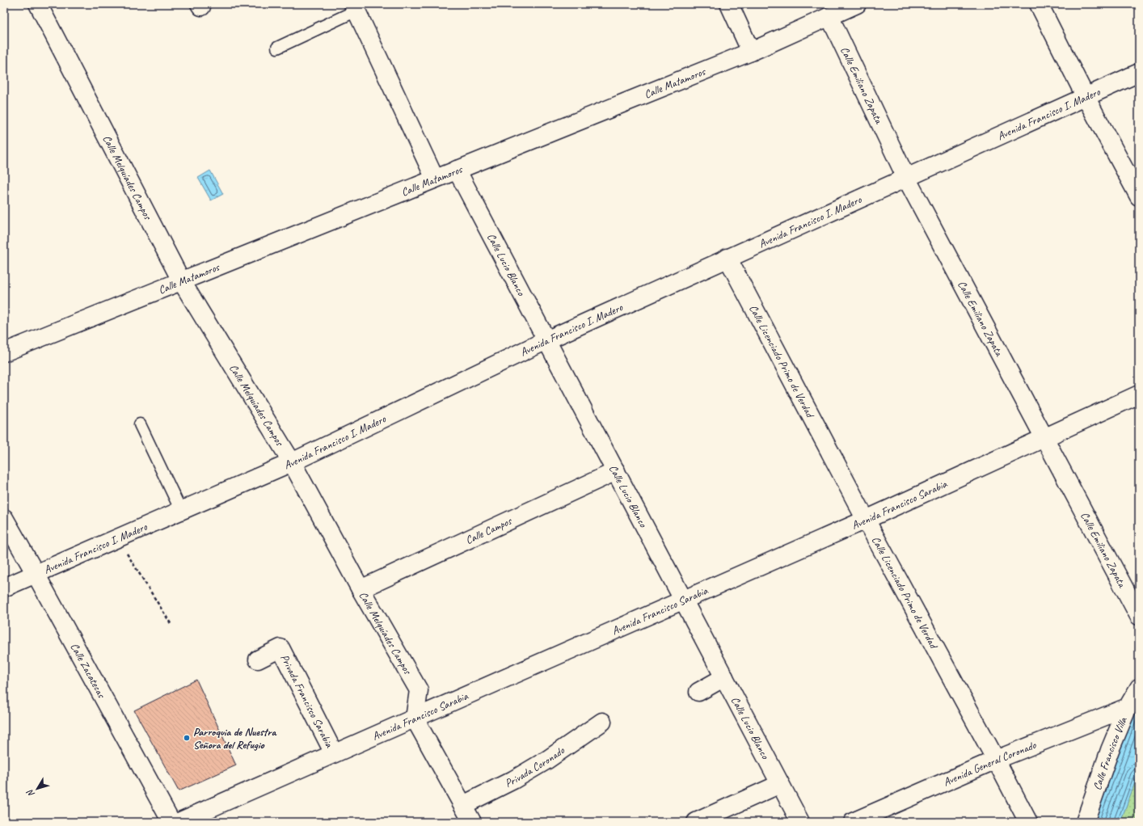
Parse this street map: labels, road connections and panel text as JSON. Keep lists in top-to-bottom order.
{
  "streets": {
    "street": [
      "Calle Matamoros",
      "Calle Emiliano Zapata",
      "Avenida Francisco I. Madero",
      "Calle Melquíades Campos",
      "Calle Lucio Blanco",
      "Calle Licenciado Primo de Verdad",
      "Avenida Francisco Sarabia",
      "Calle Campos",
      "Calle Zacatecas",
      "Privada Francisco Sarabia",
      "Calle Francisco Villa",
      "Avenida General Coronado",
      "Privada Coronado"
    ]
  },
  "crossings": [
    ["Calle Matamoros", "Calle Emiliano Zapata"],
    ["Calle Matamoros", "Calle Melquíades Campos"],
    ["Calle Matamoros", "Calle Lucio Blanco"],
    ["Calle Emiliano Zapata", "Avenida Francisco I. Madero"],
    ["Calle Emiliano Zapata", "Avenida Francisco Sarabia"],
    ["Avenida Francisco I. Madero", "Calle Melquíades Campos"],
    ["Avenida Francisco I. Madero", "Calle Lucio Blanco"],
    ["Avenida Francisco I. Madero", "Calle Licenciado Primo de Verdad"],
    ["Avenida Francisco I. Madero", "Calle Zacatecas"],
    ["Calle Melquíades Campos", "Avenida Francisco Sarabia"],
    ["Calle Melquíades Campos", "Calle Campos"],
    ["Calle Lucio Blanco", "Avenida Francisco Sarabia"],
    ["Calle Lucio Blanco", "Calle Campos"],
    ["Calle Licenciado Primo de Verdad", "Avenida Francisco Sarabia"],
    ["Calle Licenciado Primo de Verdad", "Avenida General Coronado"],
    ["Avenida Francisco Sarabia", "Privada Francisco Sarabia"],
    ["Calle Francisco Villa", "Avenida General Coronado"]
  ],
  "places": ["Parroquia de Nuestra Señora del Refugio"],
  "north": "bottom left"
}
